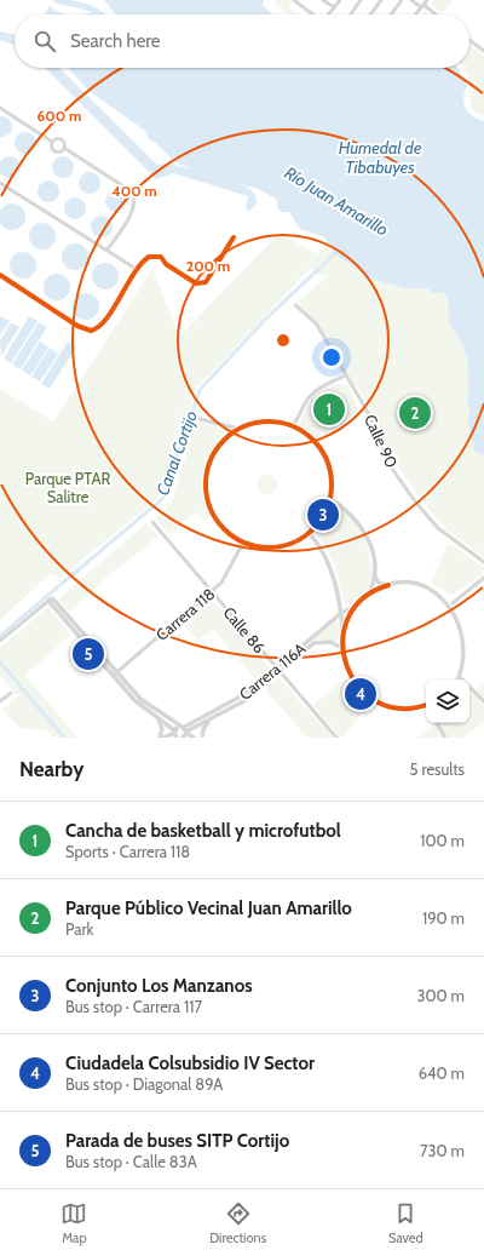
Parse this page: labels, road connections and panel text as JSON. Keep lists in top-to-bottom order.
{
  "streets": {
    "street": [
      "Calle 90",
      "Carrera 118",
      "Calle 86",
      "Carrera 116A"
    ]
  },
  "crossings": [
    ["Carrera 118", "Calle 86"],
    ["Calle 86", "Carrera 116A"]
  ],
  "water": ["Humedal de Tibabuyes", "Río Juan Amarillo", "Canal Cortijo"],
  "parks": ["Parque PTAR Salitre"],
  "page": {
    "search": "Search here",
    "pins": [
      "1",
      "2",
      "3",
      "5",
      "4"
    ],
    "heading": ["Nearby", "5 results"],
    "list": [
      {
        "mark": "1",
        "name": "Cancha de basketball y microfutbol",
        "note": "Sports · Carrera 118",
        "value": "100 m"
      },
      {
        "mark": "2",
        "name": "Parque Público Vecinal Juan Amarillo",
        "note": "Park",
        "value": "190 m"
      },
      {
        "mark": "3",
        "name": "Conjunto Los Manzanos",
        "note": "Bus stop · Carrera 117",
        "value": "300 m"
      },
      {
        "mark": "4",
        "name": "Ciudadela Colsubsidio IV Sector",
        "note": "Bus stop · Diagonal 89A",
        "value": "640 m"
      },
      {
        "mark": "5",
        "name": "Parada de buses SITP Cortijo",
        "note": "Bus stop · Calle 83A",
        "value": "730 m"
      }
    ],
    "nav": ["Map", "Directions", "Saved"]
  },
  "rings": ["600 m", "400 m", "200 m"]
}
